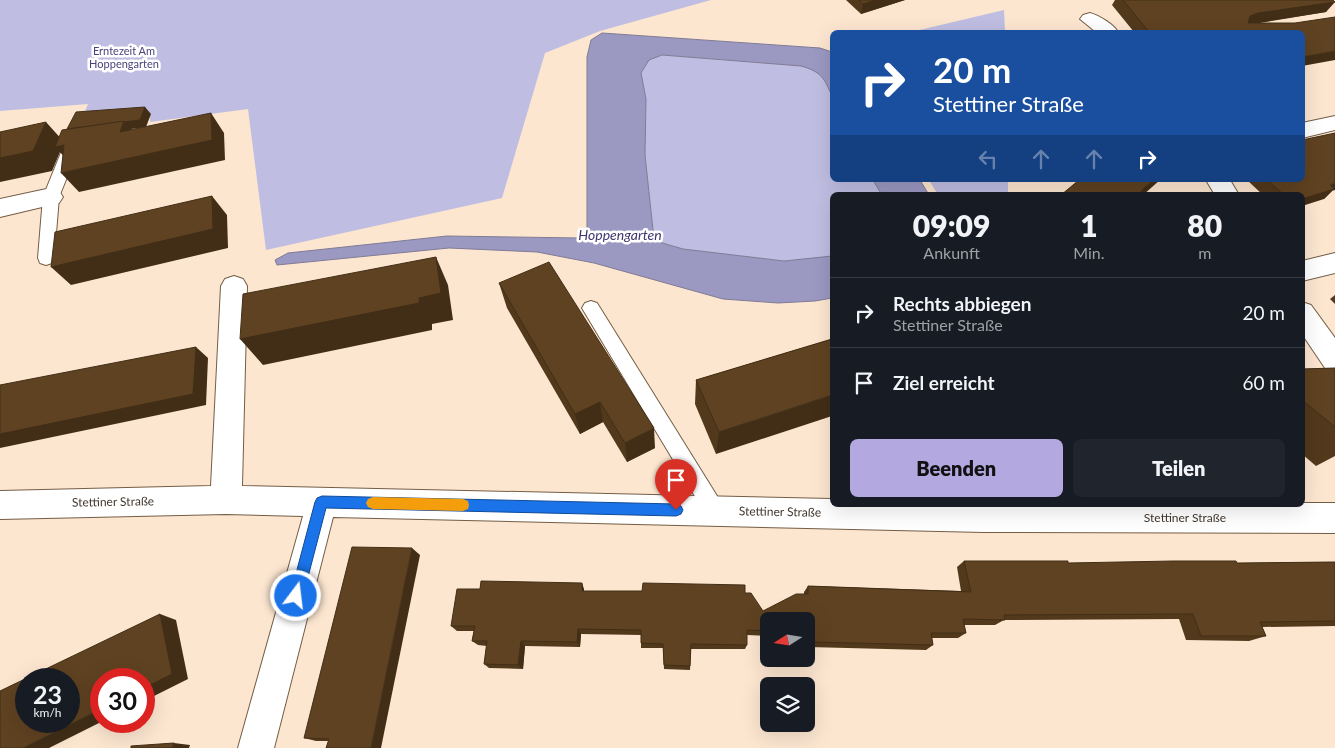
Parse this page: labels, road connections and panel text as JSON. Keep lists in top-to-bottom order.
{
  "streets": {
    "street": ["Stettiner Straße"]
  },
  "water": ["Hoppengarten"],
  "parks": ["Erntezeit Am Hoppengarten"],
  "north": "left",
  "page": {
    "turn": ["20 m", "Stettiner Straße"],
    "eta": [
      "09:09",
      "Ankunft",
      "1",
      "Min.",
      "80",
      "m"
    ],
    "list": [
      {
        "name": "Rechts abbiegen",
        "note": "Stettiner Straße",
        "value": "20 m"
      },
      {
        "name": "Ziel erreicht",
        "value": "60 m"
      }
    ],
    "buttons": ["Beenden", "Teilen"],
    "speed": "23 km/h",
    "limit": "30"
  }
}
